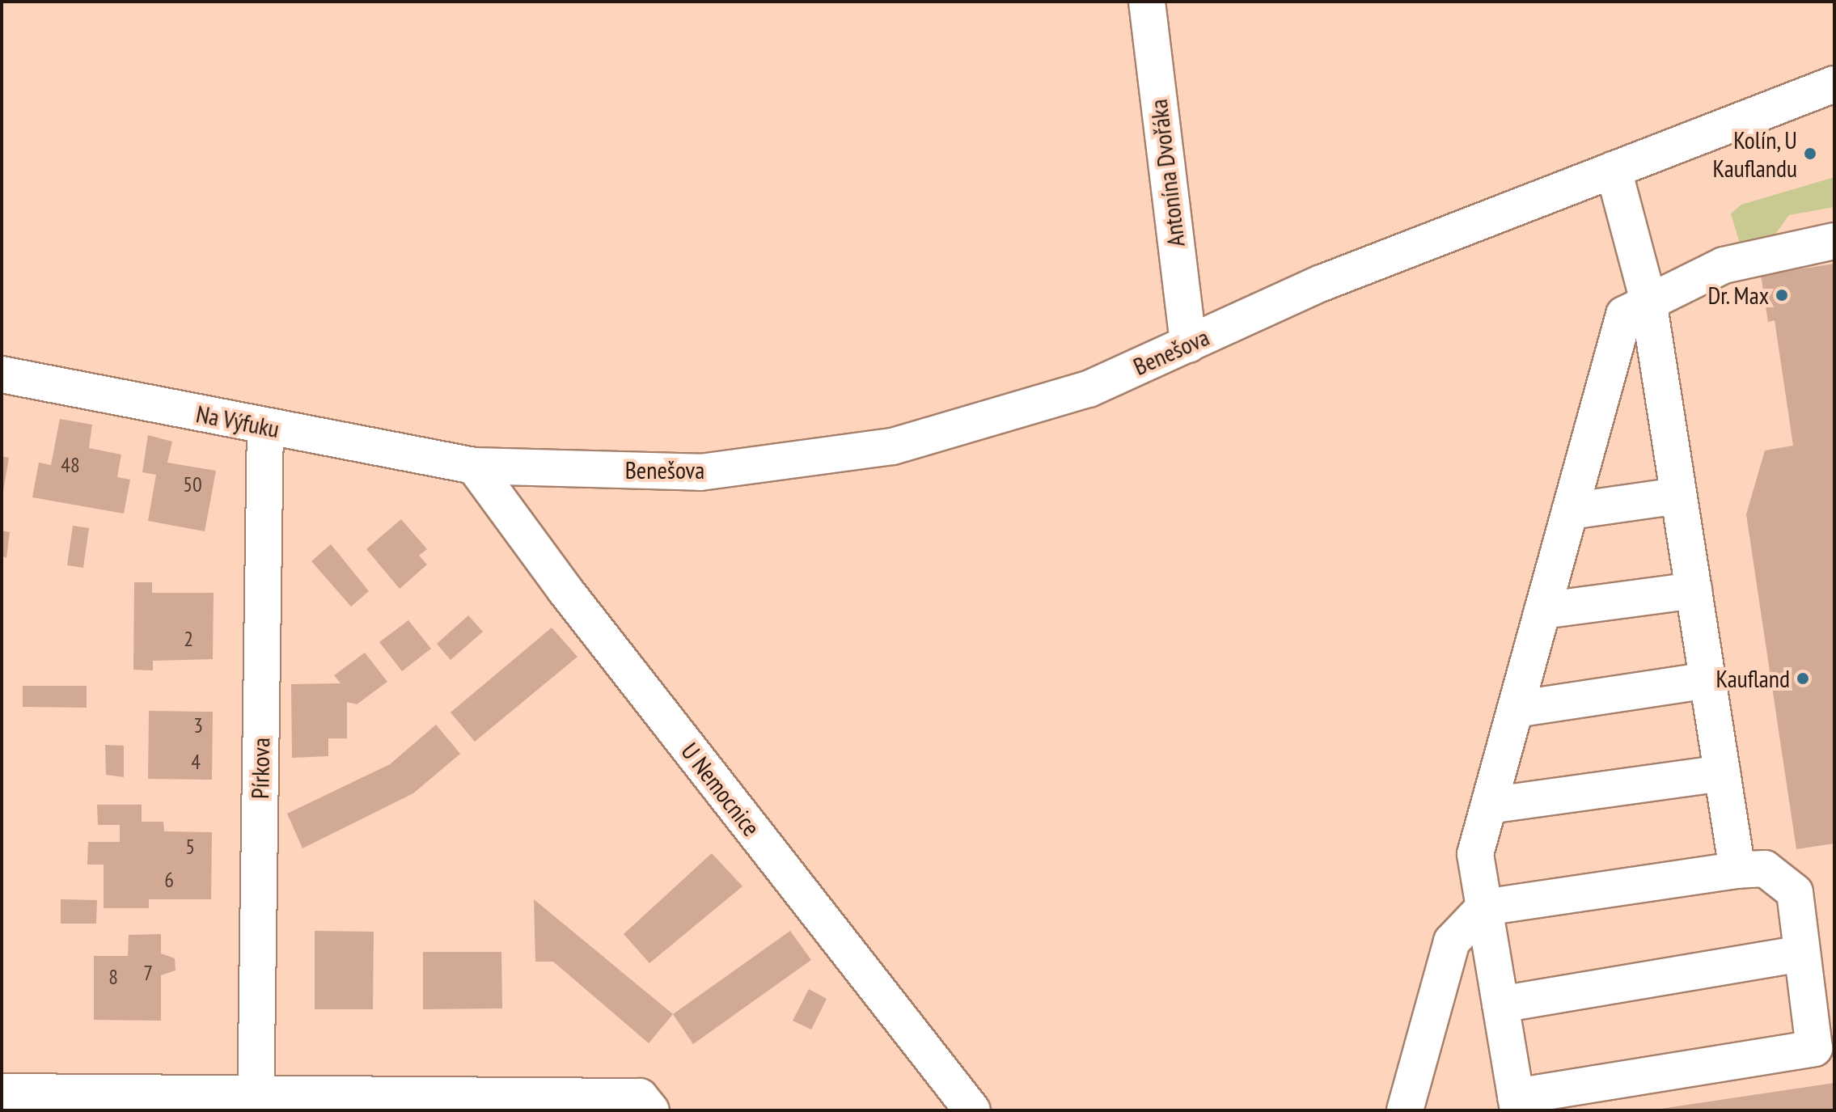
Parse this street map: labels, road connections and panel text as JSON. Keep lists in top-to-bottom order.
{
  "streets": {
    "street": [
      "Antonína Dvořáka",
      "Benešova",
      "Na Výfuku",
      "Pírkova",
      "U Nemocnice"
    ]
  },
  "crossings": [
    ["Antonína Dvořáka", "Benešova"],
    ["Benešova", "Na Výfuku"],
    ["Benešova", "U Nemocnice"],
    ["Na Výfuku", "Pírkova"],
    ["Na Výfuku", "U Nemocnice"]
  ],
  "places": ["Kolín, U Kauflandu", "Dr. Max", "Kaufland"],
  "house_numbers": [
    "48",
    "50",
    "2",
    "3",
    "4",
    "5",
    "6",
    "7",
    "8"
  ]
}
